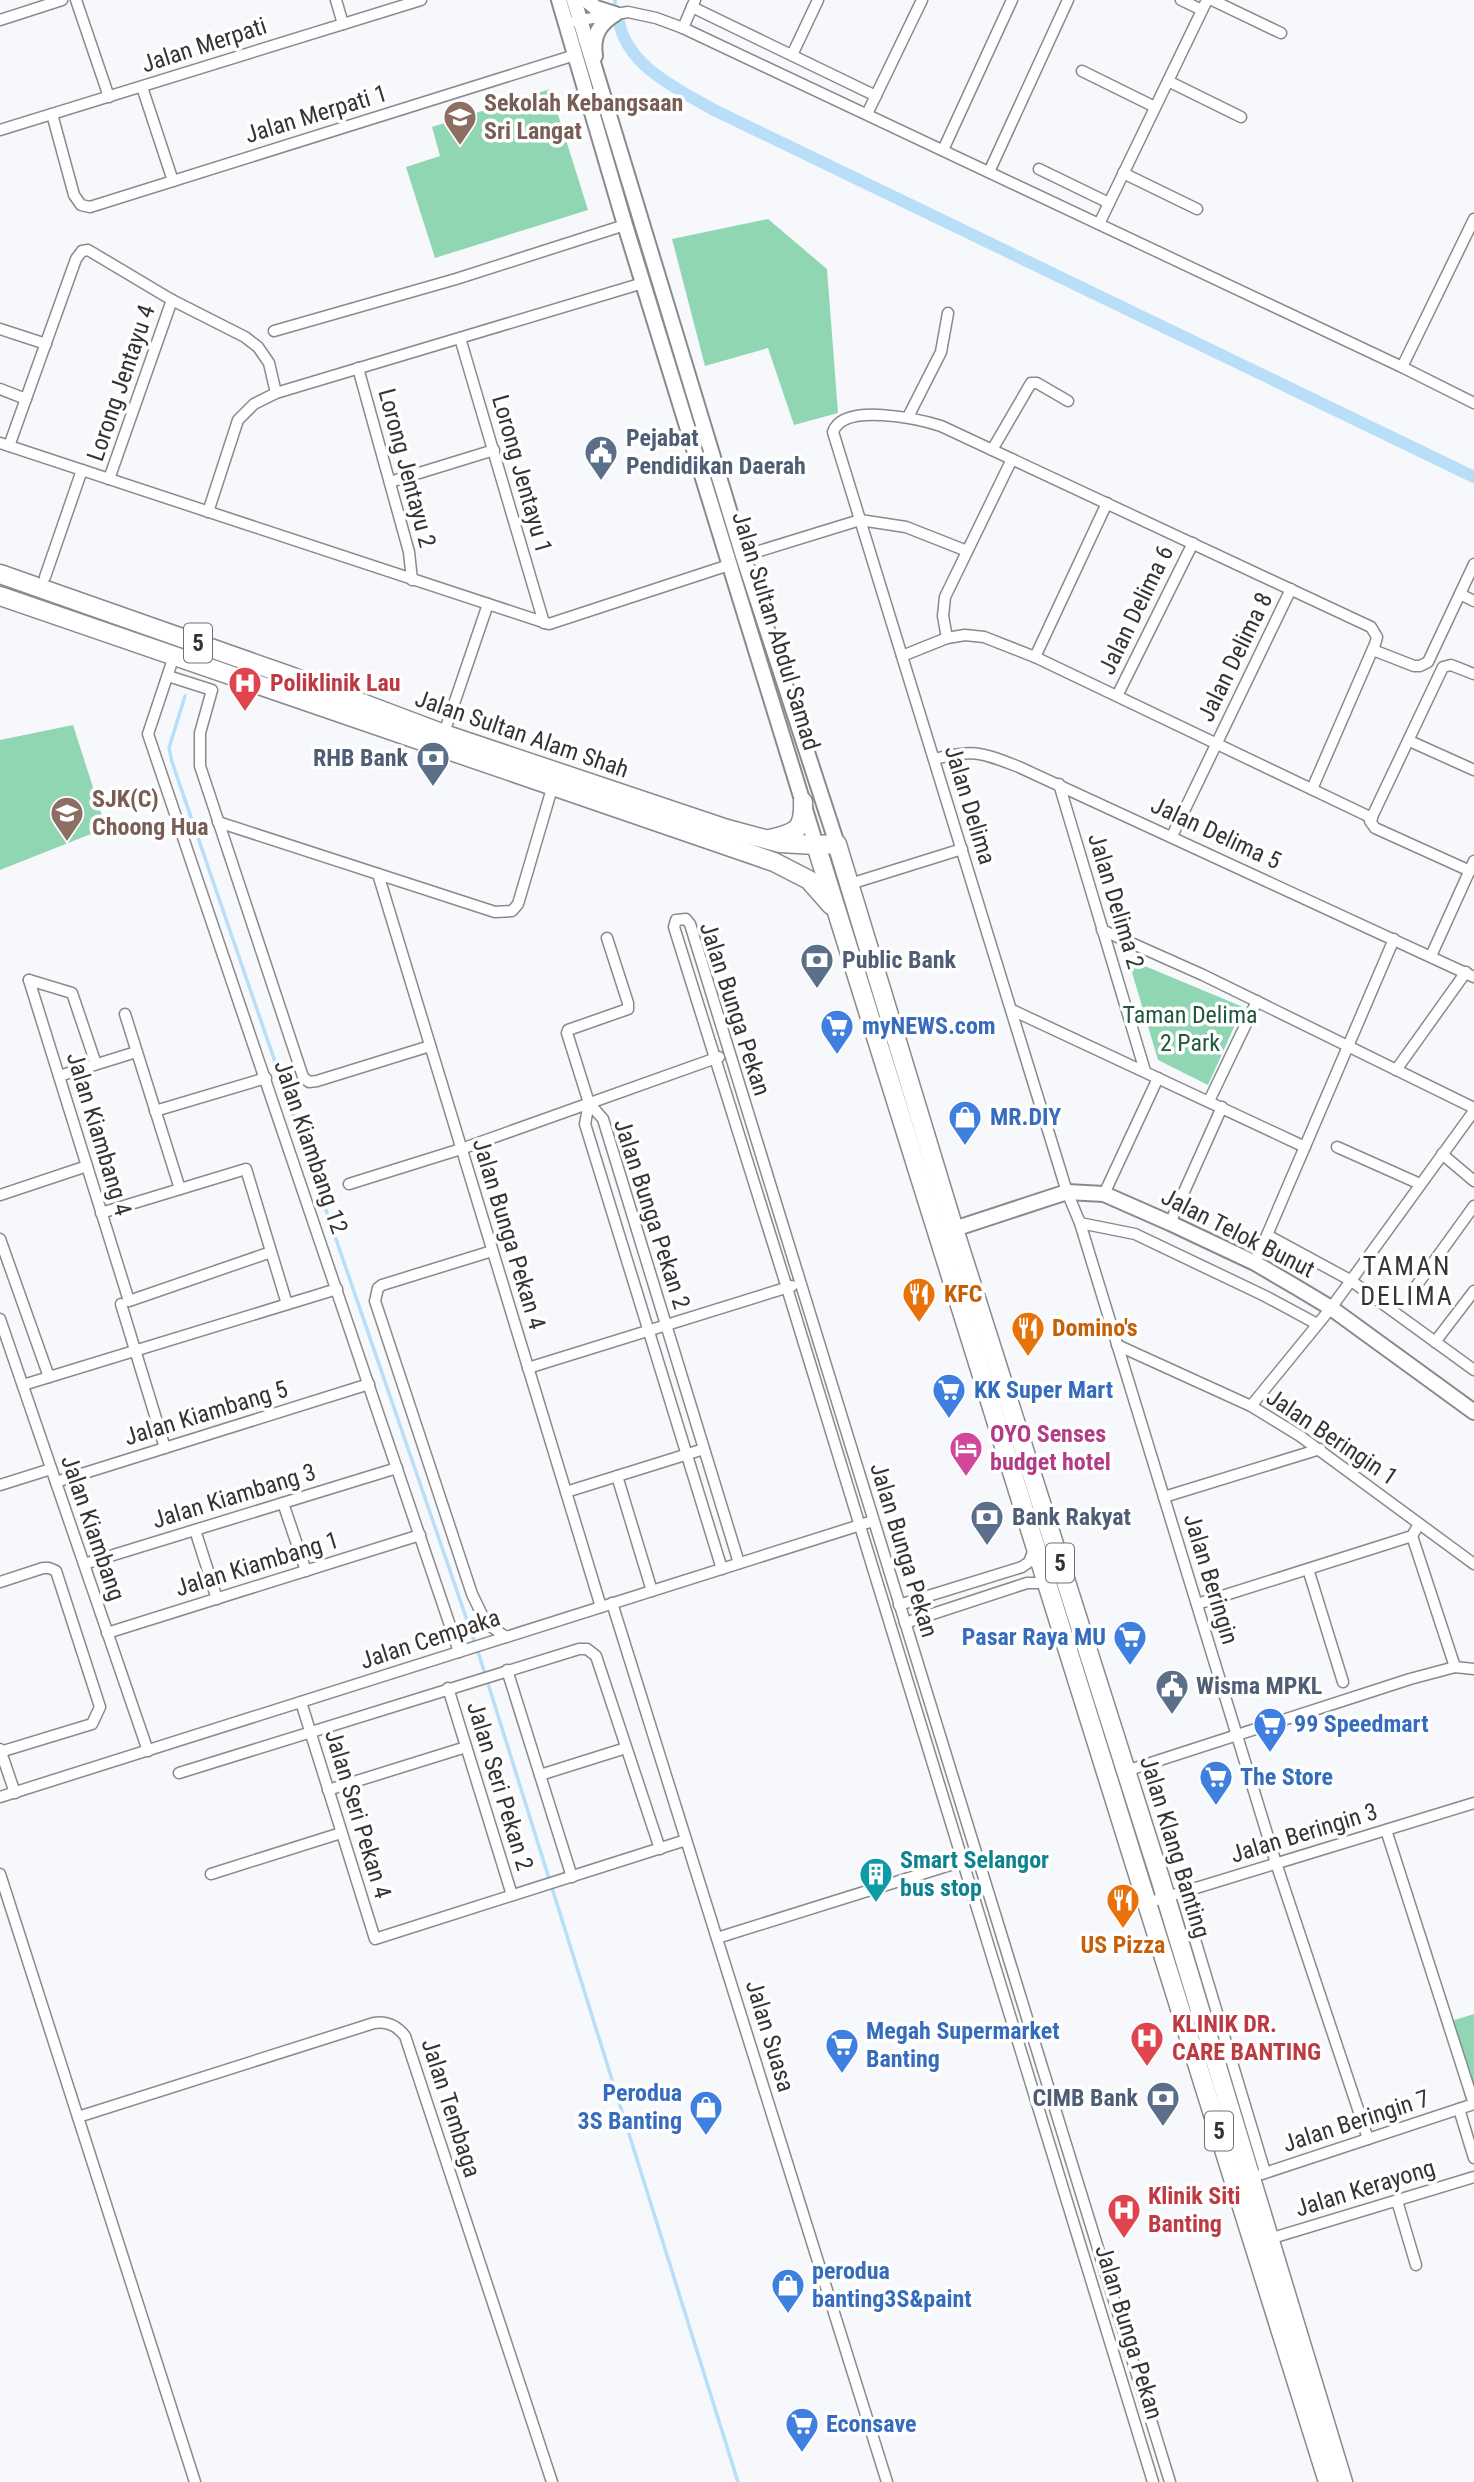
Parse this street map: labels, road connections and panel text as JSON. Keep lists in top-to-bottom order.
{
  "streets": {
    "highway": [
      "Jalan Sultan Abdul Samad",
      "5",
      "Jalan Sultan Alam Shah",
      "Jalan Klang Banting"
    ],
    "main road": ["Jalan Telok Bunut"],
    "street": [
      "Jalan Merpati",
      "Jalan Merpati 1",
      "Lorong Jentayu 4",
      "Lorong Jentayu 2",
      "Lorong Jentayu 1",
      "Jalan Delima 6",
      "Jalan Delima 8",
      "Jalan Delima",
      "Jalan Delima 5",
      "Jalan Delima 2",
      "Jalan Bunga Pekan",
      "Jalan Kiambang 4",
      "Jalan Kiambang 12",
      "Jalan Bunga Pekan 2",
      "Jalan Bunga Pekan 4",
      "Jalan Kiambang 5",
      "Jalan Beringin 1",
      "Jalan Kiambang 3",
      "Jalan Kiambang",
      "Jalan Kiambang 1",
      "Jalan Beringin",
      "Jalan Cempaka",
      "Jalan Seri Pekan 2",
      "Jalan Seri Pekan 4",
      "Jalan Beringin 3",
      "Jalan Suasa",
      "Jalan Tembaga",
      "Jalan Beringin 7",
      "Jalan Kerayong"
    ]
  },
  "crossings": [
    ["Jalan Merpati", "Jalan Merpati 1"],
    ["Jalan Merpati 1", "Jalan Sultan Abdul Samad"],
    ["Jalan Sultan Abdul Samad", "5"],
    ["Jalan Sultan Abdul Samad", "Jalan Sultan Alam Shah"],
    ["Jalan Sultan Abdul Samad", "Jalan Telok Bunut"],
    ["Jalan Sultan Abdul Samad", "Jalan Klang Banting"],
    ["5", "Jalan Sultan Alam Shah"],
    ["Jalan Delima 8", "Jalan Delima 5"],
    ["Jalan Sultan Alam Shah", "Jalan Kiambang 12"],
    ["Jalan Delima", "Jalan Delima 5"],
    ["Jalan Delima", "Jalan Telok Bunut"],
    ["Jalan Delima", "Jalan Beringin"],
    ["Jalan Delima 5", "Jalan Delima 2"],
    ["Jalan Bunga Pekan", "Jalan Cempaka"],
    ["Jalan Kiambang 4", "Jalan Kiambang 5"],
    ["Jalan Kiambang 12", "Jalan Kiambang 5"],
    ["Jalan Kiambang 12", "Jalan Kiambang 3"],
    ["Jalan Kiambang 12", "Jalan Kiambang 1"],
    ["Jalan Kiambang 12", "Jalan Cempaka"],
    ["Jalan Bunga Pekan 2", "Jalan Cempaka"],
    ["Jalan Telok Bunut", "Jalan Beringin"],
    ["Jalan Telok Bunut", "Jalan Klang Banting"],
    ["Jalan Bunga Pekan 4", "Jalan Cempaka"],
    ["Jalan Kiambang 5", "Jalan Kiambang"],
    ["Jalan Beringin 1", "Jalan Beringin"],
    ["Jalan Kiambang 3", "Jalan Kiambang"],
    ["Jalan Kiambang", "Jalan Kiambang 1"],
    ["Jalan Kiambang", "Jalan Cempaka"],
    ["Jalan Beringin", "Jalan Beringin 3"],
    ["Jalan Beringin", "Jalan Beringin 7"],
    ["Jalan Cempaka", "Jalan Seri Pekan 4"],
    ["Jalan Cempaka", "Jalan Suasa"],
    ["Jalan Seri Pekan 2", "Jalan Seri Pekan 4"],
    ["Jalan Beringin 3", "Jalan Klang Banting"],
    ["Jalan Klang Banting", "Jalan Beringin 7"],
    ["Jalan Klang Banting", "Jalan Kerayong"]
  ],
  "districts": ["TAMAN DELIMA"],
  "parks": ["Taman Delima 2 Park"],
  "places": {
    "school or university": ["Sekolah Kebangsaan Sri Langat", "SJK(C) Choong Hua"],
    "public building": ["Pejabat Pendidikan Daerah", "Wisma MPKL"],
    "hospital": ["Poliklinik Lau", "KLINIK DR. CARE BANTING", "Klinik Siti Banting"],
    "bank": [
      "RHB Bank",
      "Public Bank",
      "Bank Rakyat",
      "CIMB Bank"
    ],
    "supermarket": [
      "myNEWS.com",
      "KK Super Mart",
      "Pasar Raya MU",
      "99 Speedmart",
      "The Store",
      "Megah Supermarket Banting",
      "Econsave"
    ],
    "shop": ["MR.DIY", "Perodua 3S Banting", "perodua banting3S&paint"],
    "restaurant": ["KFC", "Domino's", "US Pizza"],
    "hotel": ["OYO Senses budget hotel"],
    "building": ["Smart Selangor bus stop"]
  }
}
